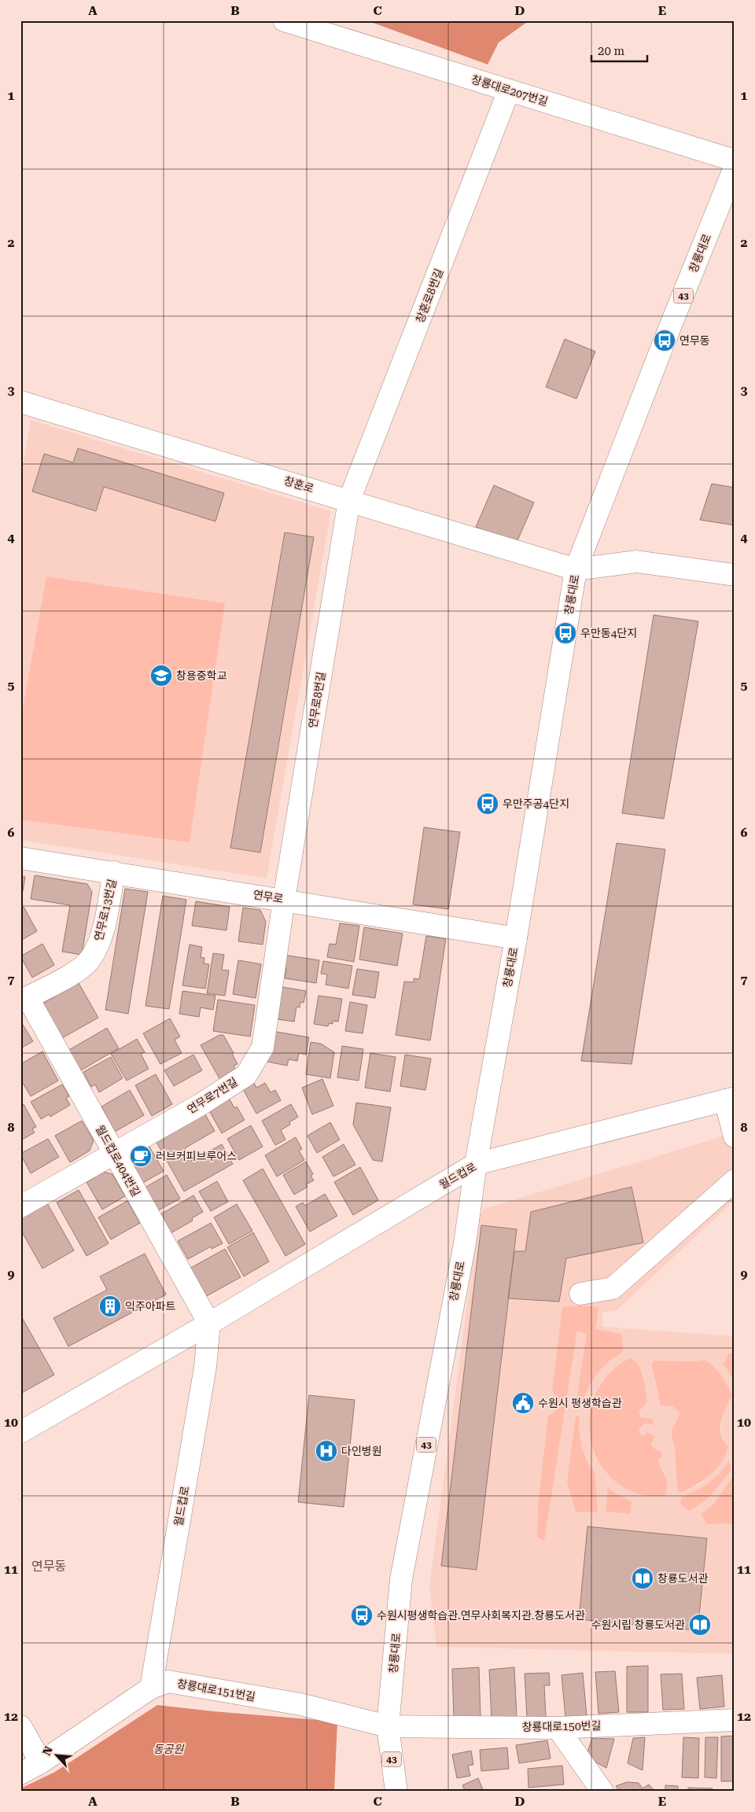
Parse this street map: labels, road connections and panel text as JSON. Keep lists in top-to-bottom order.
{
  "streets": {
    "street": [
      "창룡대로207번길",
      "창룡대로",
      "창훈로8번길",
      "43",
      "창훈로",
      "연무로8번길",
      "연무로",
      "연무로13번길",
      "연무로7번길",
      "월드컵로404번길",
      "월드컵로",
      "창룡대로151번길",
      "창룡대로150번길"
    ]
  },
  "crossings": [
    ["창룡대로207번길", "창훈로8번길"],
    ["창룡대로", "창훈로"],
    ["창룡대로", "연무로"],
    ["창룡대로", "월드컵로"],
    ["창룡대로", "창룡대로151번길"],
    ["창룡대로", "창룡대로150번길"],
    ["창훈로8번길", "창훈로"],
    ["창훈로8번길", "연무로8번길"],
    ["창훈로", "연무로8번길"],
    ["연무로8번길", "연무로"],
    ["연무로8번길", "연무로7번길"],
    ["연무로", "연무로13번길"],
    ["연무로", "연무로7번길"],
    ["연무로13번길", "월드컵로404번길"],
    ["연무로7번길", "월드컵로404번길"],
    ["월드컵로404번길", "월드컵로"],
    ["월드컵로", "창룡대로151번길"],
    ["창룡대로151번길", "창룡대로150번길"]
  ],
  "districts": ["연무동"],
  "parks": ["동공원"],
  "places": {
    "bus stop": [
      "연무동",
      "우만동4단지",
      "우만주공4단지",
      "수원시평생학습관.연무사회복지관.창룡도서관"
    ],
    "school or university": ["창용중학교"],
    "cafe": ["러브커피브루어스"],
    "building": ["익주아파트"],
    "public building": ["수원시 평생학습관"],
    "hospital": ["다인병원"],
    "library": ["창룡도서관", "수원시립 창룡도서관"]
  },
  "scale_bar": "20 m",
  "north": "top left",
  "grid": {
    "columns": [
      "A",
      "B",
      "C",
      "D",
      "E"
    ],
    "rows": [
      "1",
      "2",
      "3",
      "4",
      "5",
      "6",
      "7",
      "8",
      "9",
      "10",
      "11",
      "12"
    ]
  }
}
